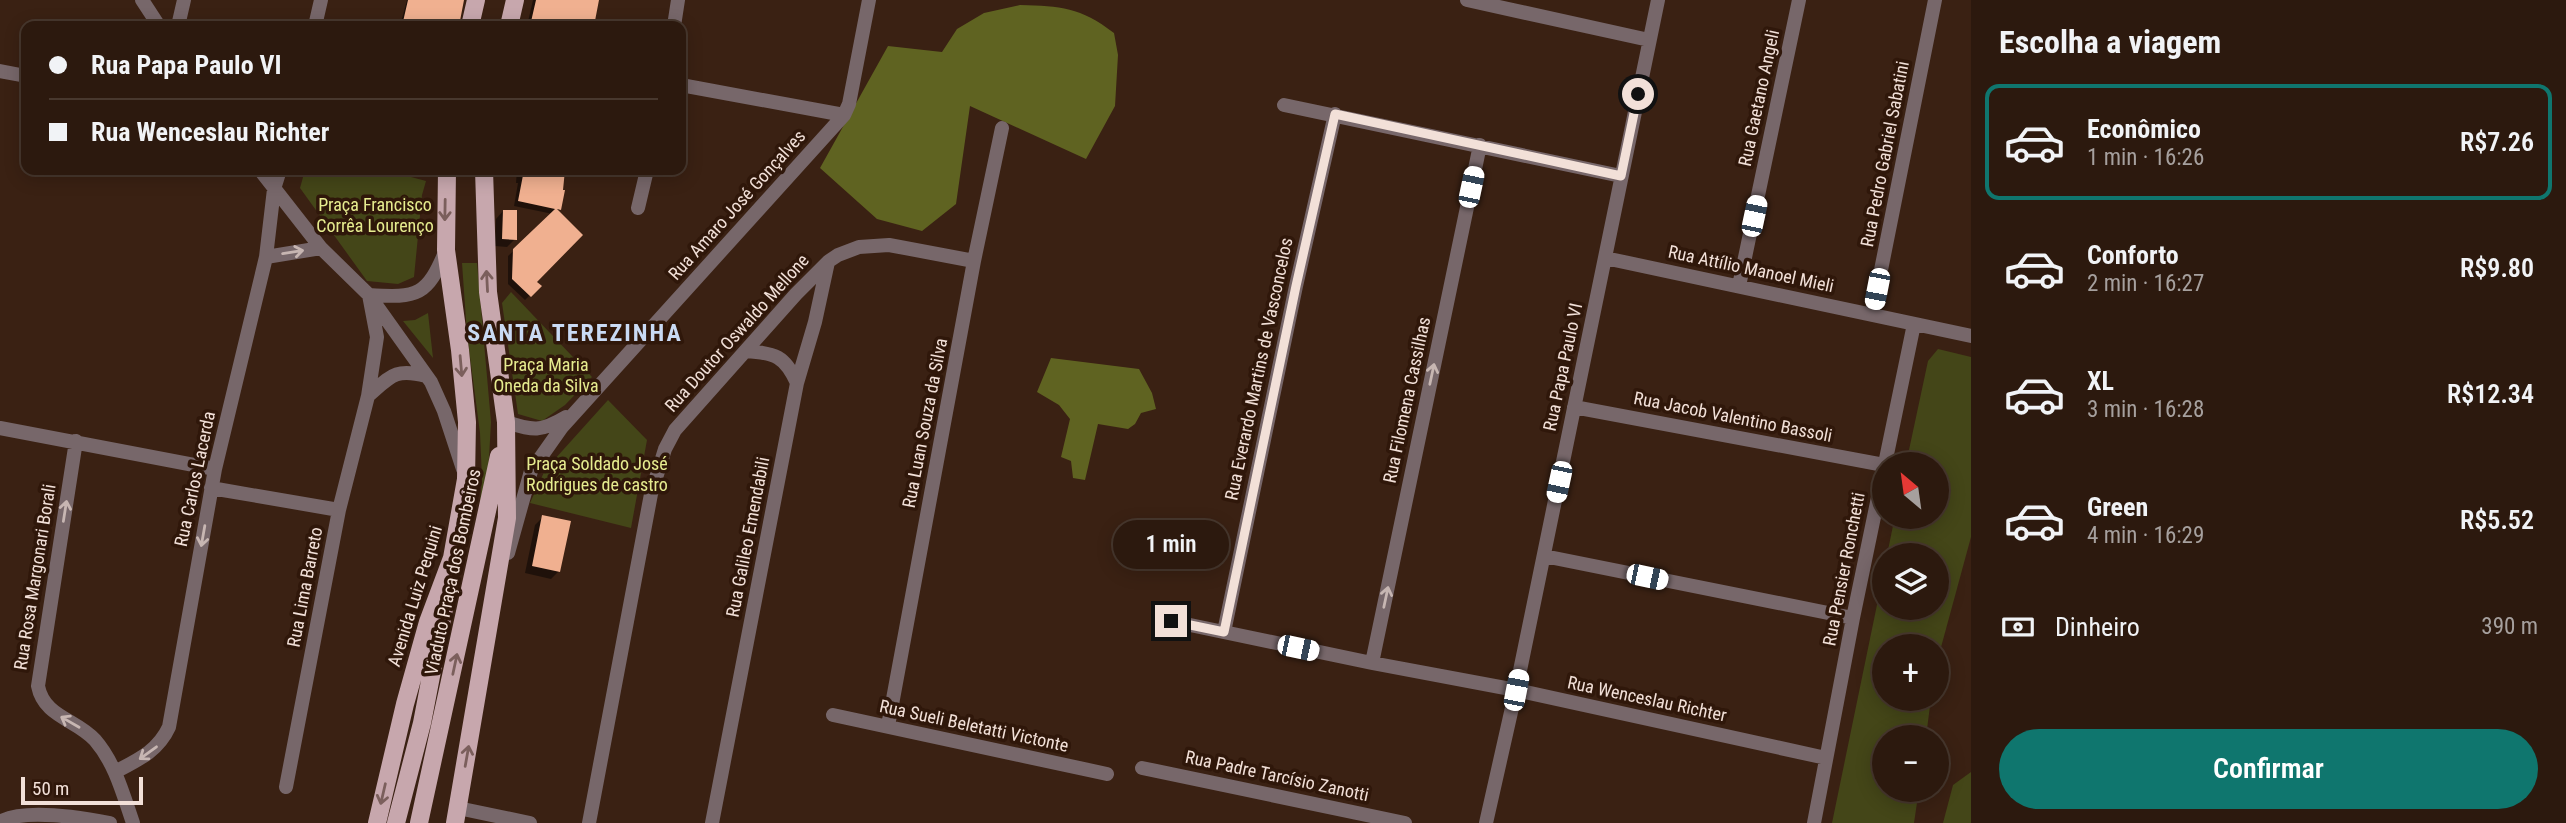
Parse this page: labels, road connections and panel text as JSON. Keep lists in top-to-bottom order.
{
  "streets": {
    "main road": ["Viaduto Praça dos Bombeiros", "Avenida Luiz Pequini"],
    "street": [
      "Rua Gaetano Angeli",
      "Rua Pedro Gabriel Sabatini",
      "Rua Amaro José Gonçalves",
      "Rua Attílio Manoel Mieli",
      "Rua Doutor Oswaldo Mellone",
      "Rua Papa Paulo VI",
      "Rua Everardo Martins de Vasconcelos",
      "Rua Filomena Cassilhas",
      "Rua Jacob Valentino Bassoli",
      "Rua Luan Souza da Silva",
      "Rua Carlos Lacerda",
      "Rua Galileo Emendabili",
      "Rua Pensier Ronchetti",
      "Rua Rosa Margonari Borali",
      "Rua Lima Barreto",
      "Rua Wenceslau Richter",
      "Rua Sueli Beletatti Victonte",
      "Rua Padre Tarcísio Zanotti"
    ]
  },
  "crossings": [
    ["Rua Gaetano Angeli", "Rua Attílio Manoel Mieli"],
    ["Rua Pedro Gabriel Sabatini", "Rua Attílio Manoel Mieli"],
    ["Rua Amaro José Gonçalves", "Viaduto Praça dos Bombeiros"],
    ["Rua Attílio Manoel Mieli", "Rua Papa Paulo VI"],
    ["Rua Attílio Manoel Mieli", "Rua Pensier Ronchetti"],
    ["Rua Doutor Oswaldo Mellone", "Rua Luan Souza da Silva"],
    ["Rua Doutor Oswaldo Mellone", "Rua Galileo Emendabili"],
    ["Rua Papa Paulo VI", "Rua Jacob Valentino Bassoli"],
    ["Rua Papa Paulo VI", "Rua Wenceslau Richter"],
    ["Rua Everardo Martins de Vasconcelos", "Rua Wenceslau Richter"],
    ["Rua Filomena Cassilhas", "Rua Wenceslau Richter"],
    ["Rua Luan Souza da Silva", "Rua Sueli Beletatti Victonte"],
    ["Rua Carlos Lacerda", "Rua Rosa Margonari Borali"],
    ["Rua Pensier Ronchetti", "Rua Wenceslau Richter"],
    ["Viaduto Praça dos Bombeiros", "Avenida Luiz Pequini"]
  ],
  "one_way": ["Rua Filomena Cassilhas", "Rua Carlos Lacerda", "Rua Rosa Margonari Borali"],
  "districts": ["SANTA TEREZINHA"],
  "parks": ["Praça Francisco Corrêa Lourenço", "Praça Maria Oneda da Silva", "Praça Soldado José Rodrigues de castro"],
  "scale_bar": "50 m",
  "north": "top left",
  "page": {
    "heading": "Escolha a viagem",
    "banner": ["Rua Papa Paulo VI", "Rua Wenceslau Richter"],
    "list": [
      {
        "name": "Econômico",
        "note": "1 min · 16:26",
        "value": "R$7.26"
      },
      {
        "name": "Conforto",
        "note": "2 min · 16:27",
        "value": "R$9.80"
      },
      {
        "name": "XL",
        "note": "3 min · 16:28",
        "value": "R$12.34"
      },
      {
        "name": "Green",
        "note": "4 min · 16:29",
        "value": "R$5.52"
      }
    ],
    "map_buttons": ["+", "−"],
    "bubble": "1 min",
    "pay": ["Dinheiro", "390 m"],
    "buttons": "Confirmar",
    "scale": "50 m"
  }
}
